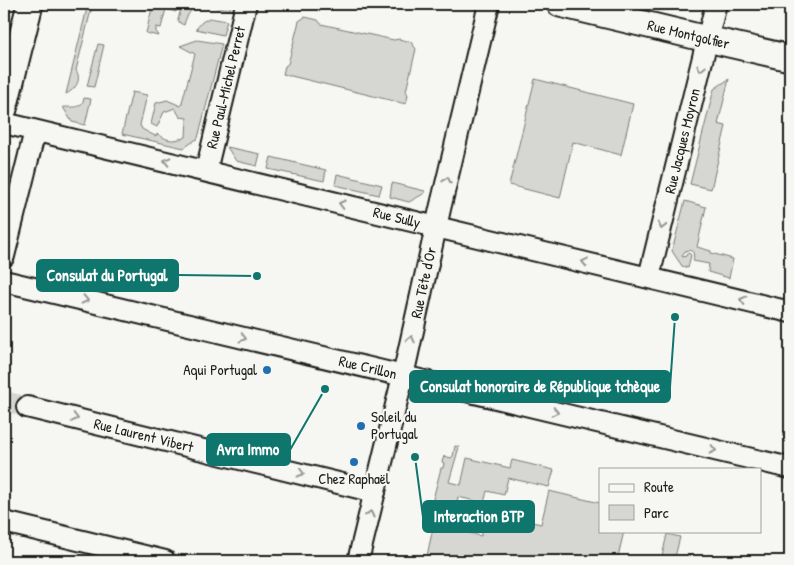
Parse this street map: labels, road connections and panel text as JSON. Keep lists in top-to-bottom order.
{
  "streets": {
    "main road": ["Rue Montgolfier"],
    "street": [
      "Rue Paul-Michel Perret",
      "Rue Jacques Moyron",
      "Rue Sully",
      "Rue Tête d'Or",
      "Rue Crillon",
      "Rue Laurent Vibert"
    ]
  },
  "crossings": [
    ["Rue Montgolfier", "Rue Jacques Moyron"],
    ["Rue Paul-Michel Perret", "Rue Sully"],
    ["Rue Jacques Moyron", "Rue Sully"],
    ["Rue Sully", "Rue Tête d'Or"],
    ["Rue Tête d'Or", "Rue Crillon"],
    ["Rue Tête d'Or", "Rue Laurent Vibert"]
  ],
  "one_way": [
    "Rue Jacques Moyron",
    "Rue Sully",
    "Rue Tête d'Or",
    "Rue Crillon"
  ],
  "places": [
    "Consulat du Portugal",
    "Consulat honoraire de République tchèque",
    "Aqui Portugal",
    "Avra Immo",
    "Soleil du Portugal",
    "Interaction BTP",
    "Chez Raphaël"
  ],
  "legend": ["Route", "Parc"]
}
